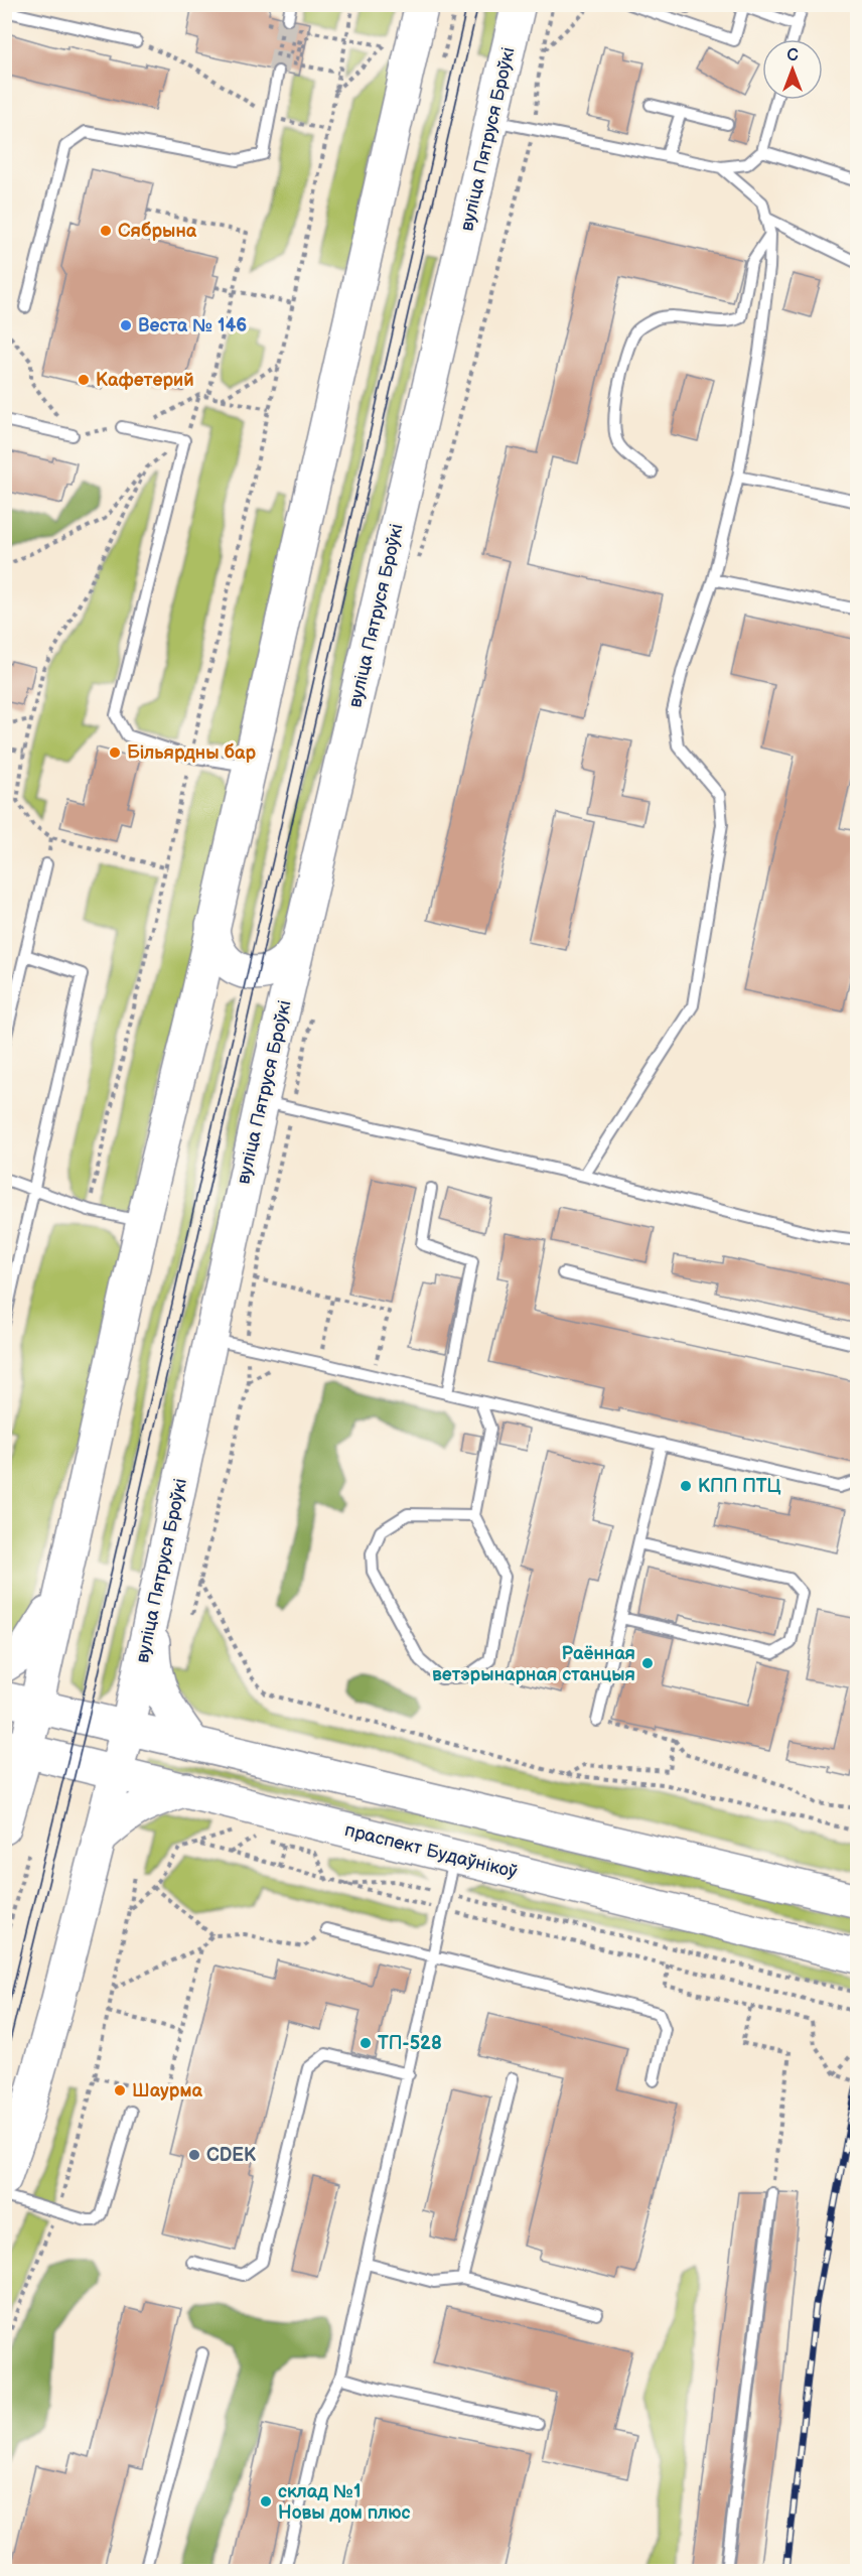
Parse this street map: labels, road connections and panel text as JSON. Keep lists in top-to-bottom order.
{
  "streets": {
    "main road": ["вуліца Пятруся Броўкі", "праспект Будаўнікоў"]
  },
  "crossings": [
    ["вуліца Пятруся Броўкі", "праспект Будаўнікоў"]
  ],
  "places": [
    "Сябрына",
    "Веста № 146",
    "Кафетерий",
    "Більярдны бар",
    "КПП ПТЦ",
    "Раённая ветэрынарная станцыя",
    "ТП-528",
    "Шаурма",
    "CDEK",
    "склад №1 Новы дом плюс"
  ],
  "north": "top"
}
